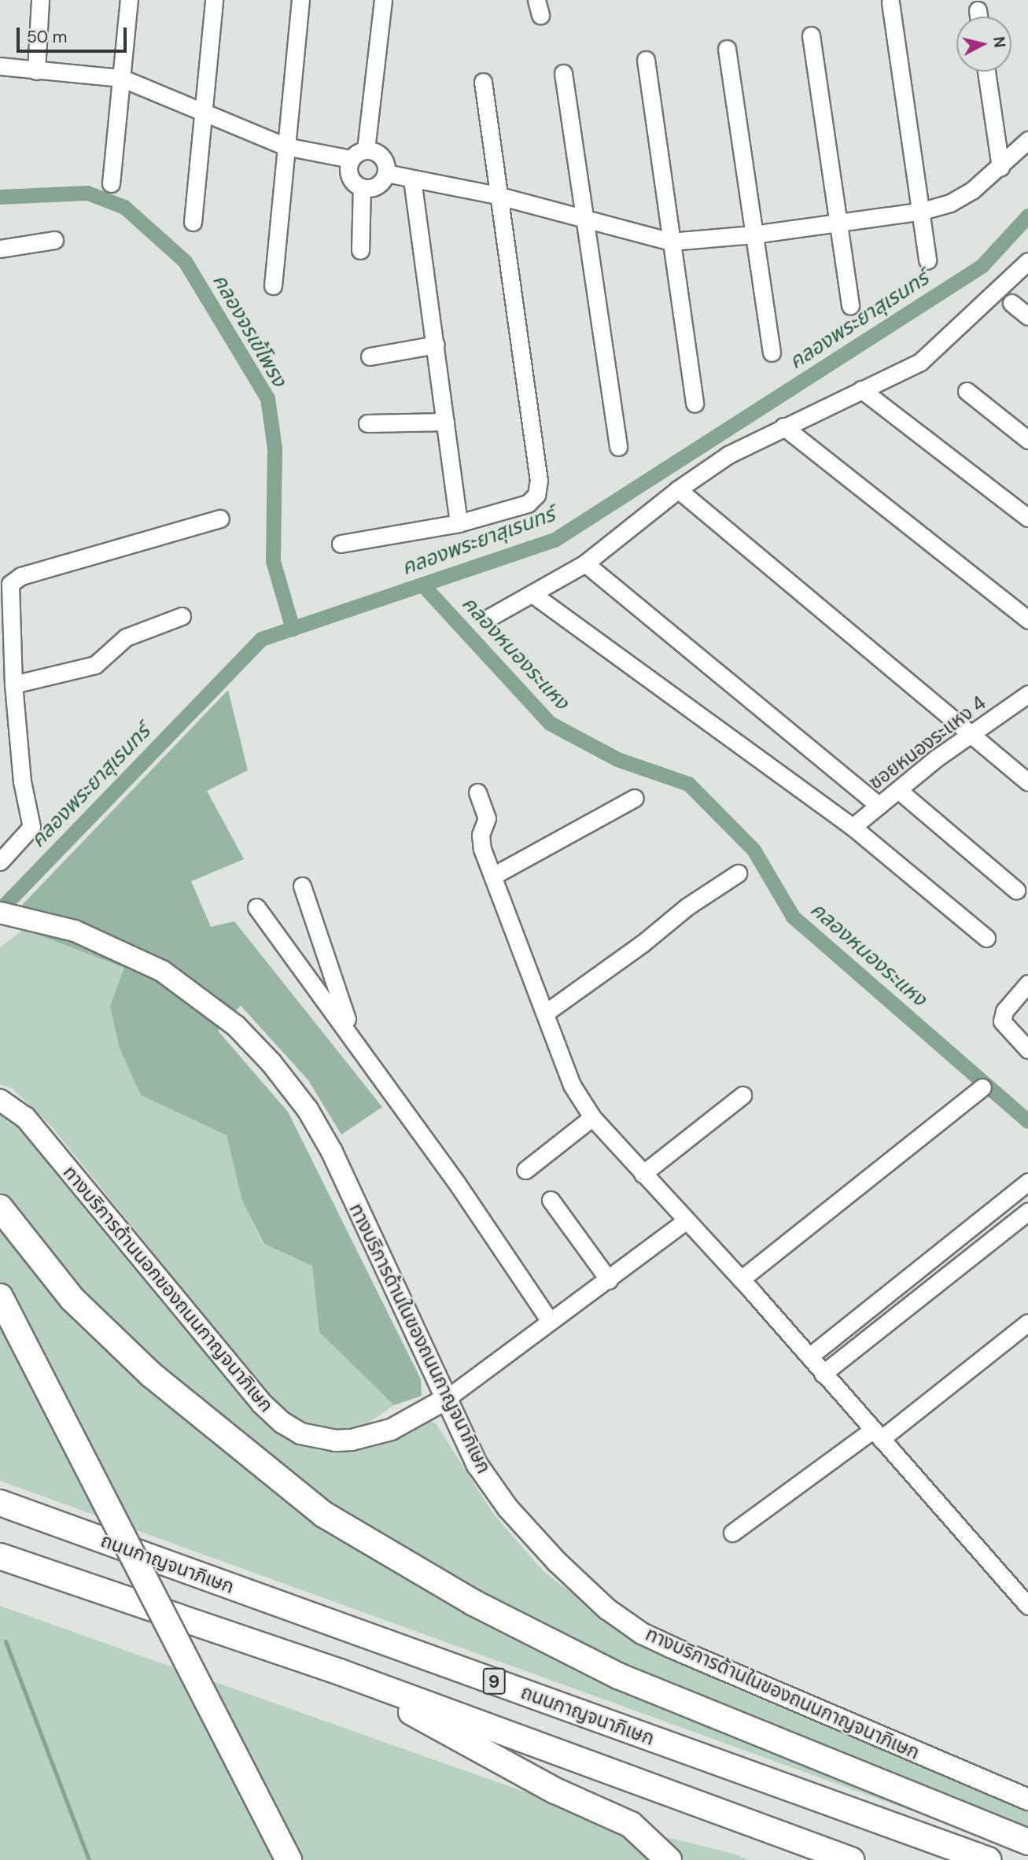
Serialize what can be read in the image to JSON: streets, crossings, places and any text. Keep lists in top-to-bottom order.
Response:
{
  "streets": {
    "highway": ["ถนนกาญจนาภิเษก", "9"],
    "main road": ["ทางบริการด้านนอกของถนนกาญจนาภิเษก", "ทางบริการด้านในของถนนกาญจนาภิเษก"],
    "street": ["ซอยหนองระแหง 4"]
  },
  "crossings": [
    ["ทางบริการด้านนอกของถนนกาญจนาภิเษก", "ทางบริการด้านในของถนนกาญจนาภิเษก"]
  ],
  "water": ["คลองพระยาสุเรนทร์", "คลองจรเข้โพรง", "คลองหนองระแหง"],
  "scale_bar": "50 m",
  "north": "right"
}
